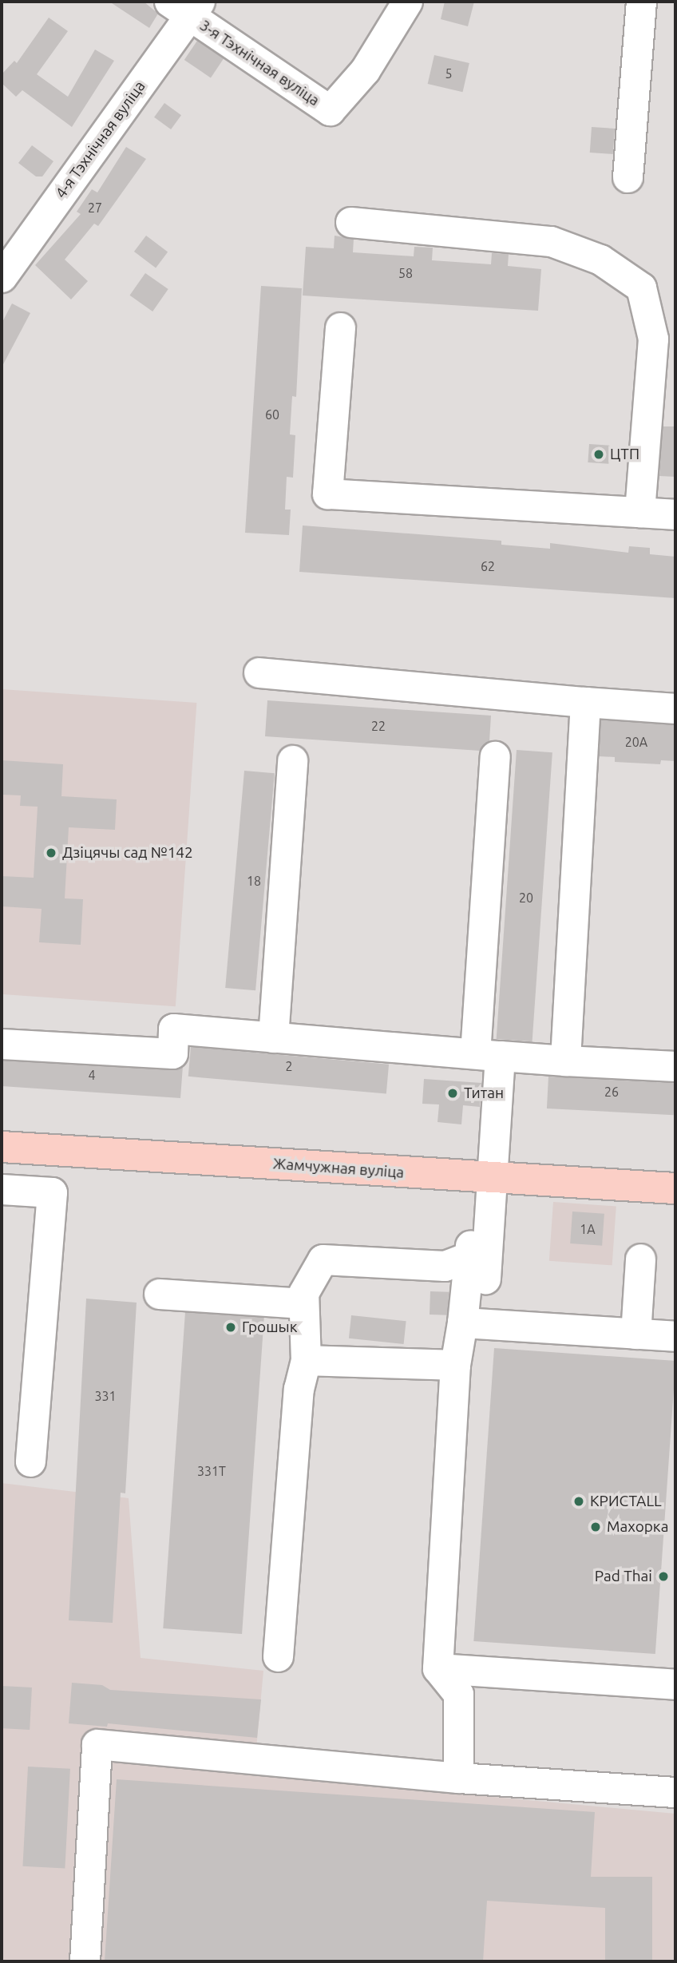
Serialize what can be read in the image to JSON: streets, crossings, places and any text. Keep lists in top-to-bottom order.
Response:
{
  "streets": {
    "main road": ["Жамчужная вуліца"],
    "street": ["3-я Тэхнічная вуліца", "4-я Тэхнічная вуліца"]
  },
  "crossings": [
    ["3-я Тэхнічная вуліца", "4-я Тэхнічная вуліца"]
  ],
  "places": [
    "ЦТП",
    "Дзіцячы сад №142",
    "Титан",
    "Грошык",
    "КРИСТАLL",
    "Махорка",
    "Pad Thai"
  ],
  "house_numbers": [
    "5",
    "27",
    "58",
    "60",
    "62",
    "22",
    "20А",
    "18",
    "20",
    "2",
    "4",
    "26",
    "1А",
    "331",
    "331Т"
  ]
}
